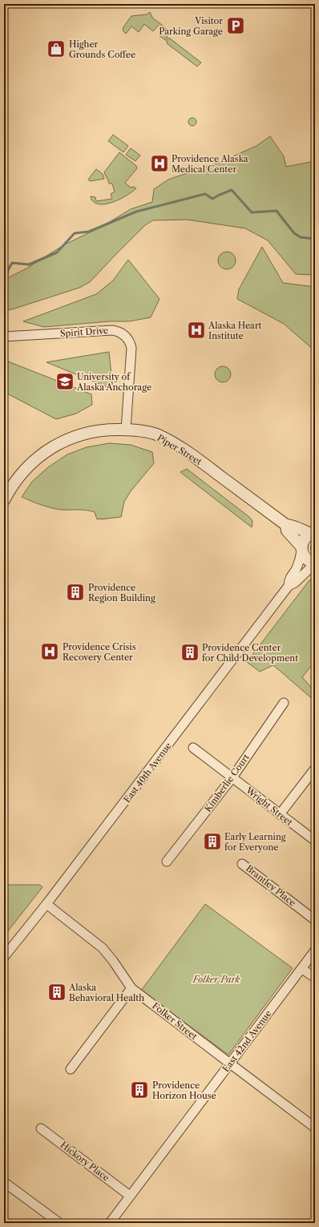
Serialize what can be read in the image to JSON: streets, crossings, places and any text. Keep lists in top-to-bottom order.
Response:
{
  "streets": {
    "street": [
      "Spirit Drive",
      "Piper Street",
      "East 40th Avenue",
      "Kimberlie Court",
      "Wright Street",
      "Brantley Place",
      "Folker Street",
      "East 42nd Avenue",
      "Hickory Place"
    ]
  },
  "crossings": [
    ["Spirit Drive", "Piper Street"],
    ["Piper Street", "East 40th Avenue"],
    ["East 40th Avenue", "Folker Street"],
    ["Kimberlie Court", "Wright Street"],
    ["Folker Street", "East 42nd Avenue"],
    ["East 42nd Avenue", "Hickory Place"]
  ],
  "parks": ["Folker Park"],
  "places": {
    "parking": ["Visitor Parking Garage"],
    "shop": ["Higher Grounds Coffee"],
    "hospital": ["Providence Alaska Medical Center", "Alaska Heart Institute", "Providence Crisis Recovery Center"],
    "school or university": ["University of Alaska Anchorage"],
    "building": [
      "Providence Region Building",
      "Providence Center for Child Development",
      "Early Learning for Everyone",
      "Alaska Behavioral Health",
      "Providence Horizon House"
    ]
  }
}
